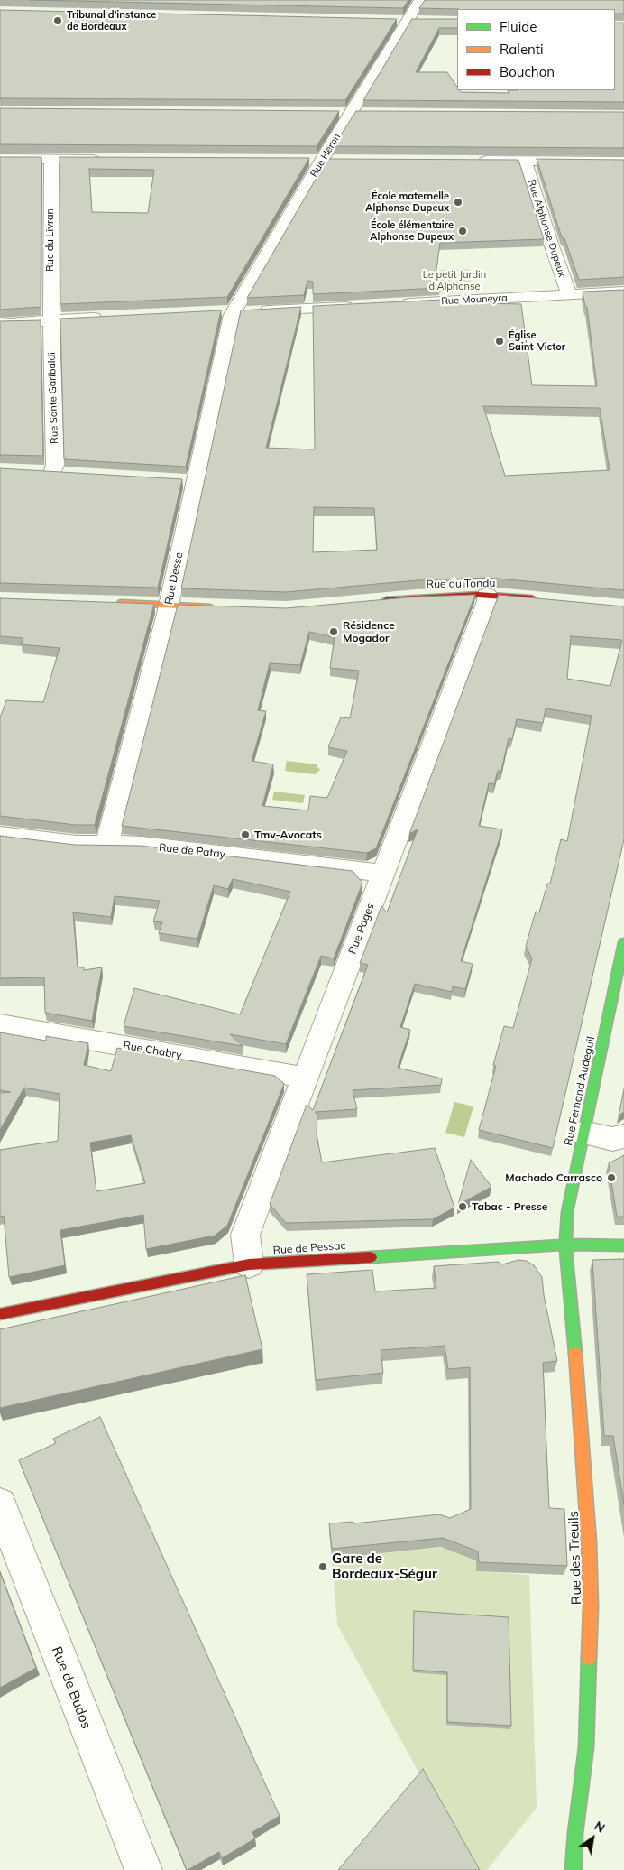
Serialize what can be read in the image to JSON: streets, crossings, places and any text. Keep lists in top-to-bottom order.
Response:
{
  "streets": {
    "street": [
      "Rue Héron",
      "Rue Alphonse Dupeux",
      "Rue du Livran",
      "Rue Mouneyra",
      "Rue Sante Garibaldi",
      "Rue Desse",
      "Rue du Tondu",
      "Rue de Patay",
      "Rue Pages",
      "Rue Chabry",
      "Rue Fernand Audeguil",
      "Rue de Pessac",
      "Rue des Treuils",
      "Rue de Budos"
    ]
  },
  "crossings": [
    ["Rue Héron", "Rue Desse"],
    ["Rue Alphonse Dupeux", "Rue Mouneyra"],
    ["Rue du Livran", "Rue Sante Garibaldi"],
    ["Rue Desse", "Rue de Patay"],
    ["Rue du Tondu", "Rue Pages"],
    ["Rue de Patay", "Rue Pages"],
    ["Rue Pages", "Rue Chabry"],
    ["Rue Pages", "Rue de Pessac"],
    ["Rue Fernand Audeguil", "Rue de Pessac"],
    ["Rue Fernand Audeguil", "Rue des Treuils"],
    ["Rue de Pessac", "Rue des Treuils"]
  ],
  "parks": ["Le petit Jardin d'Alphonse"],
  "places": [
    "Tribunal d'instance de Bordeaux",
    "École maternelle Alphonse Dupeux",
    "École élémentaire Alphonse Dupeux",
    "Église Saint-Victor",
    "Résidence Mogador",
    "Tmv-Avocats",
    "Machado Carrasco",
    "Tabac - Presse",
    "Gare de Bordeaux-Ségur"
  ],
  "legend": ["Fluide", "Ralenti", "Bouchon"],
  "north": "top right"
}
